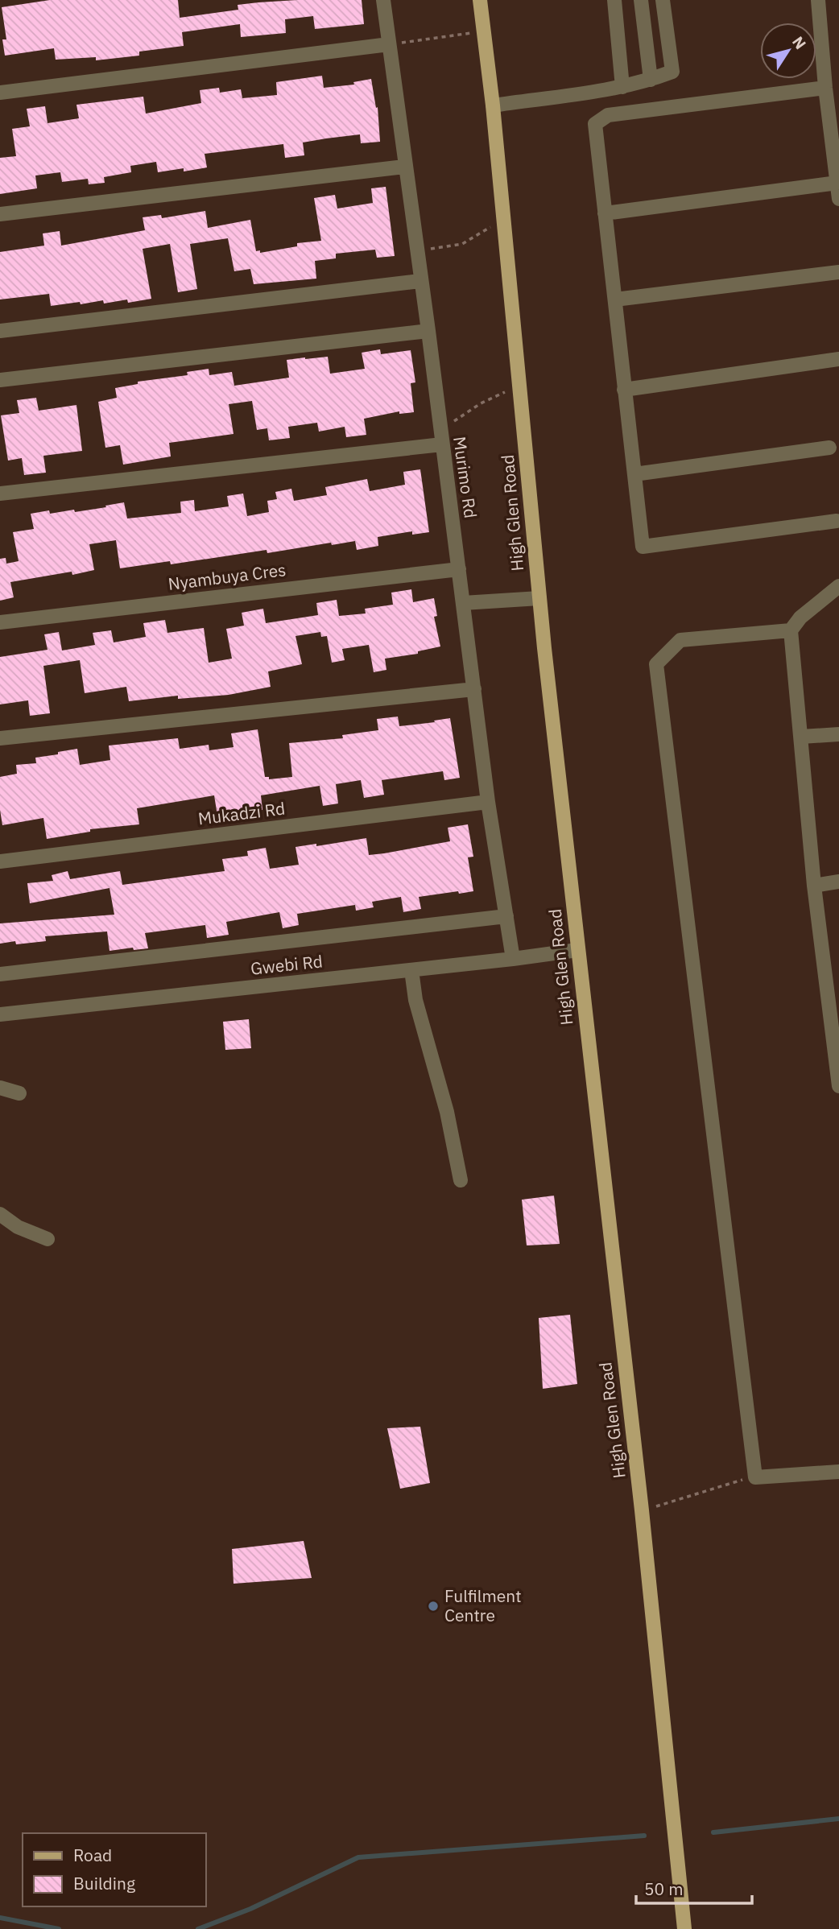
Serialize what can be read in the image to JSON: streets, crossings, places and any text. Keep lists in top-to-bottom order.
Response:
{
  "streets": {
    "main road": ["High Glen Road"],
    "street": [
      "Murimo Rd",
      "Nyambuya Cres",
      "Mukadzi Rd",
      "Gwebi Rd"
    ]
  },
  "crossings": [
    ["Murimo Rd", "Nyambuya Cres"],
    ["Murimo Rd", "Mukadzi Rd"],
    ["Murimo Rd", "Gwebi Rd"],
    ["High Glen Road", "Gwebi Rd"]
  ],
  "places": ["Fulfilment Centre"],
  "legend": ["Road", "Building"],
  "scale_bar": "50 m",
  "north": "top right"
}
